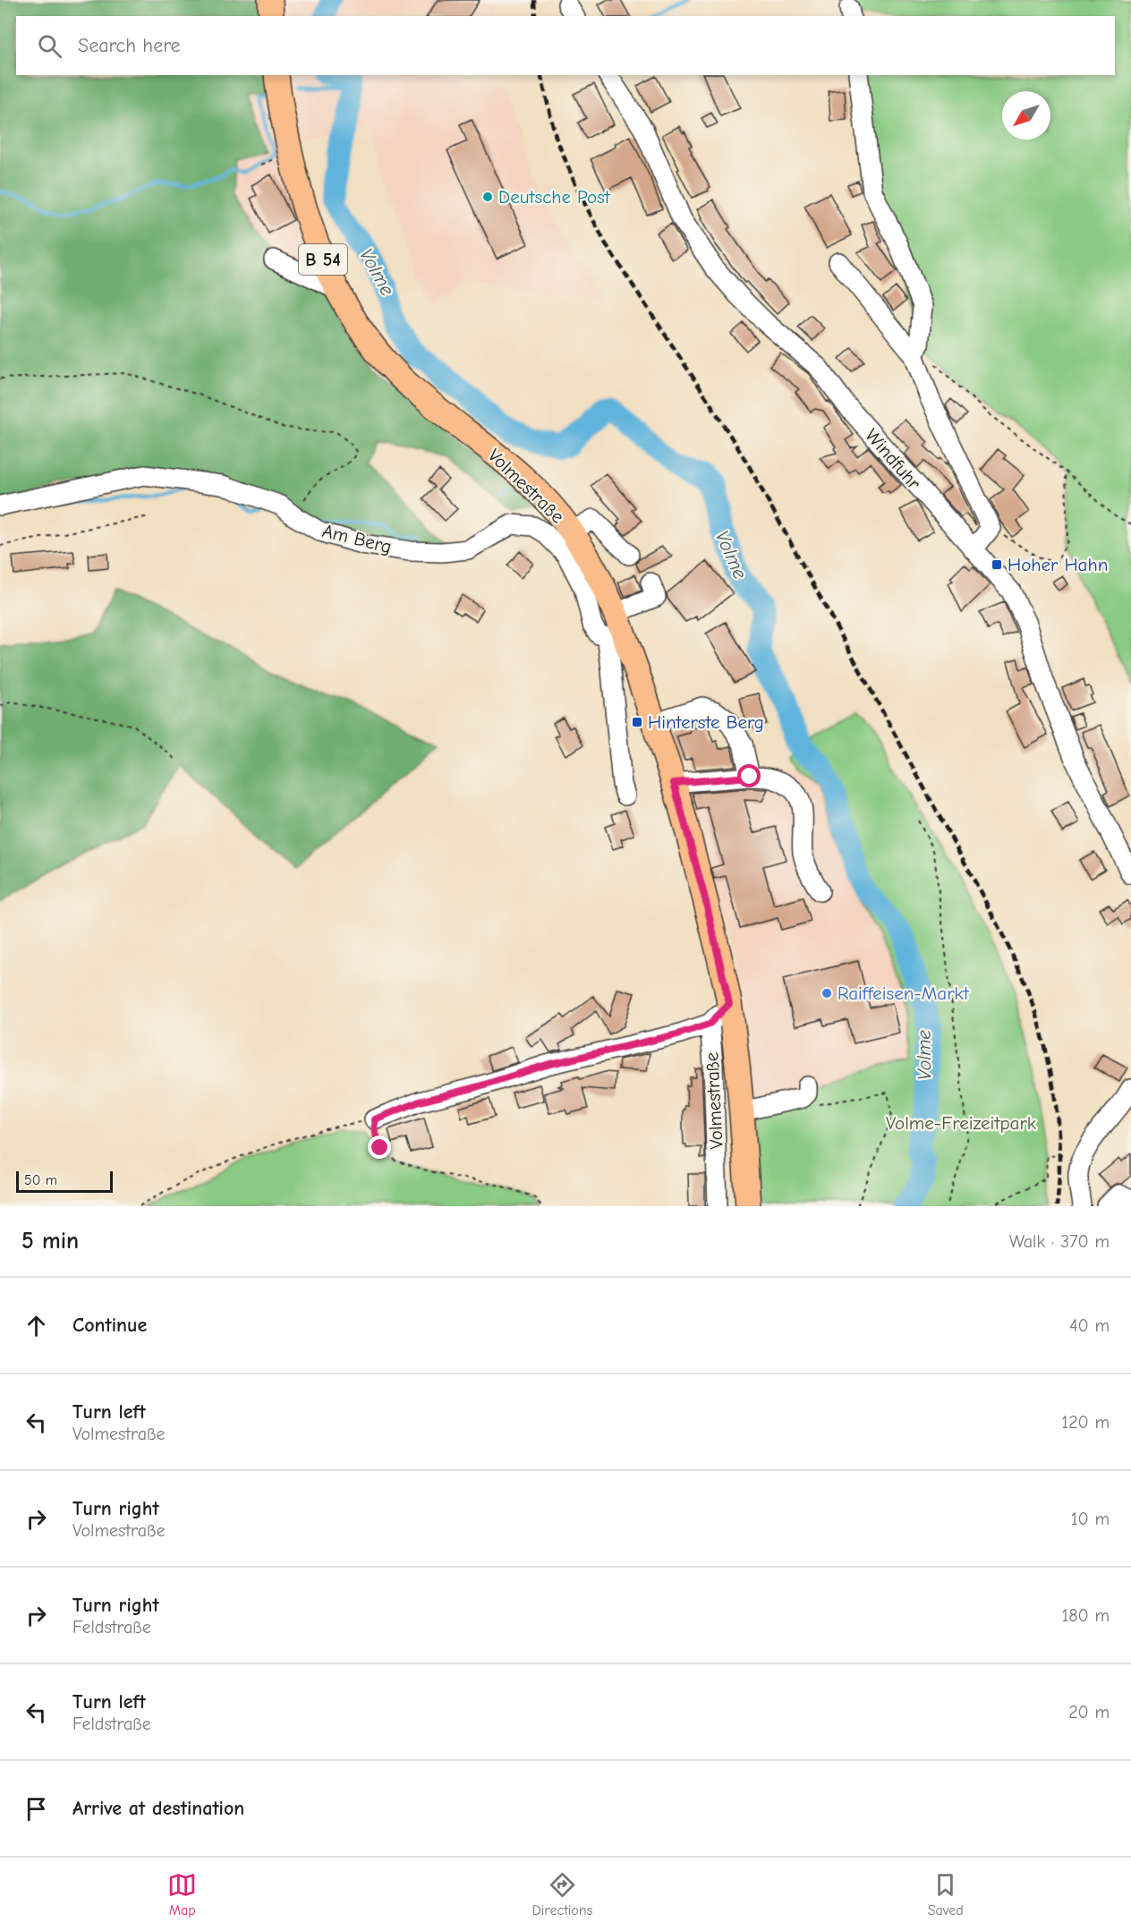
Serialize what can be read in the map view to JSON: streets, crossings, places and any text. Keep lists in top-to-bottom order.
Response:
{
  "streets": {
    "main road": ["B 54", "Volmestraße"],
    "street": ["Windfuhr", "Am Berg"]
  },
  "crossings": [
    ["Volmestraße", "Am Berg"]
  ],
  "water": ["Volme"],
  "parks": ["Volme-Freizeitpark"],
  "places": {
    "other": ["Deutsche Post", "Raiffeisen-Markt"],
    "transit": ["Hoher Hahn", "Hinterste Berg"]
  },
  "scale_bar": "50 m",
  "north": "bottom left",
  "page": {
    "search": "Search here",
    "scale": "50 m",
    "heading": ["5 min", "Walk · 370 m"],
    "list": [
      ["Continue", "40 m"],
      ["Turn left", "Volmestraße", "120 m"],
      ["Turn right", "Volmestraße", "10 m"],
      ["Turn right", "Feldstraße", "180 m"],
      ["Turn left", "Feldstraße", "20 m"],
      "Arrive at destination"
    ],
    "nav": ["Map", "Directions", "Saved"]
  }
}
